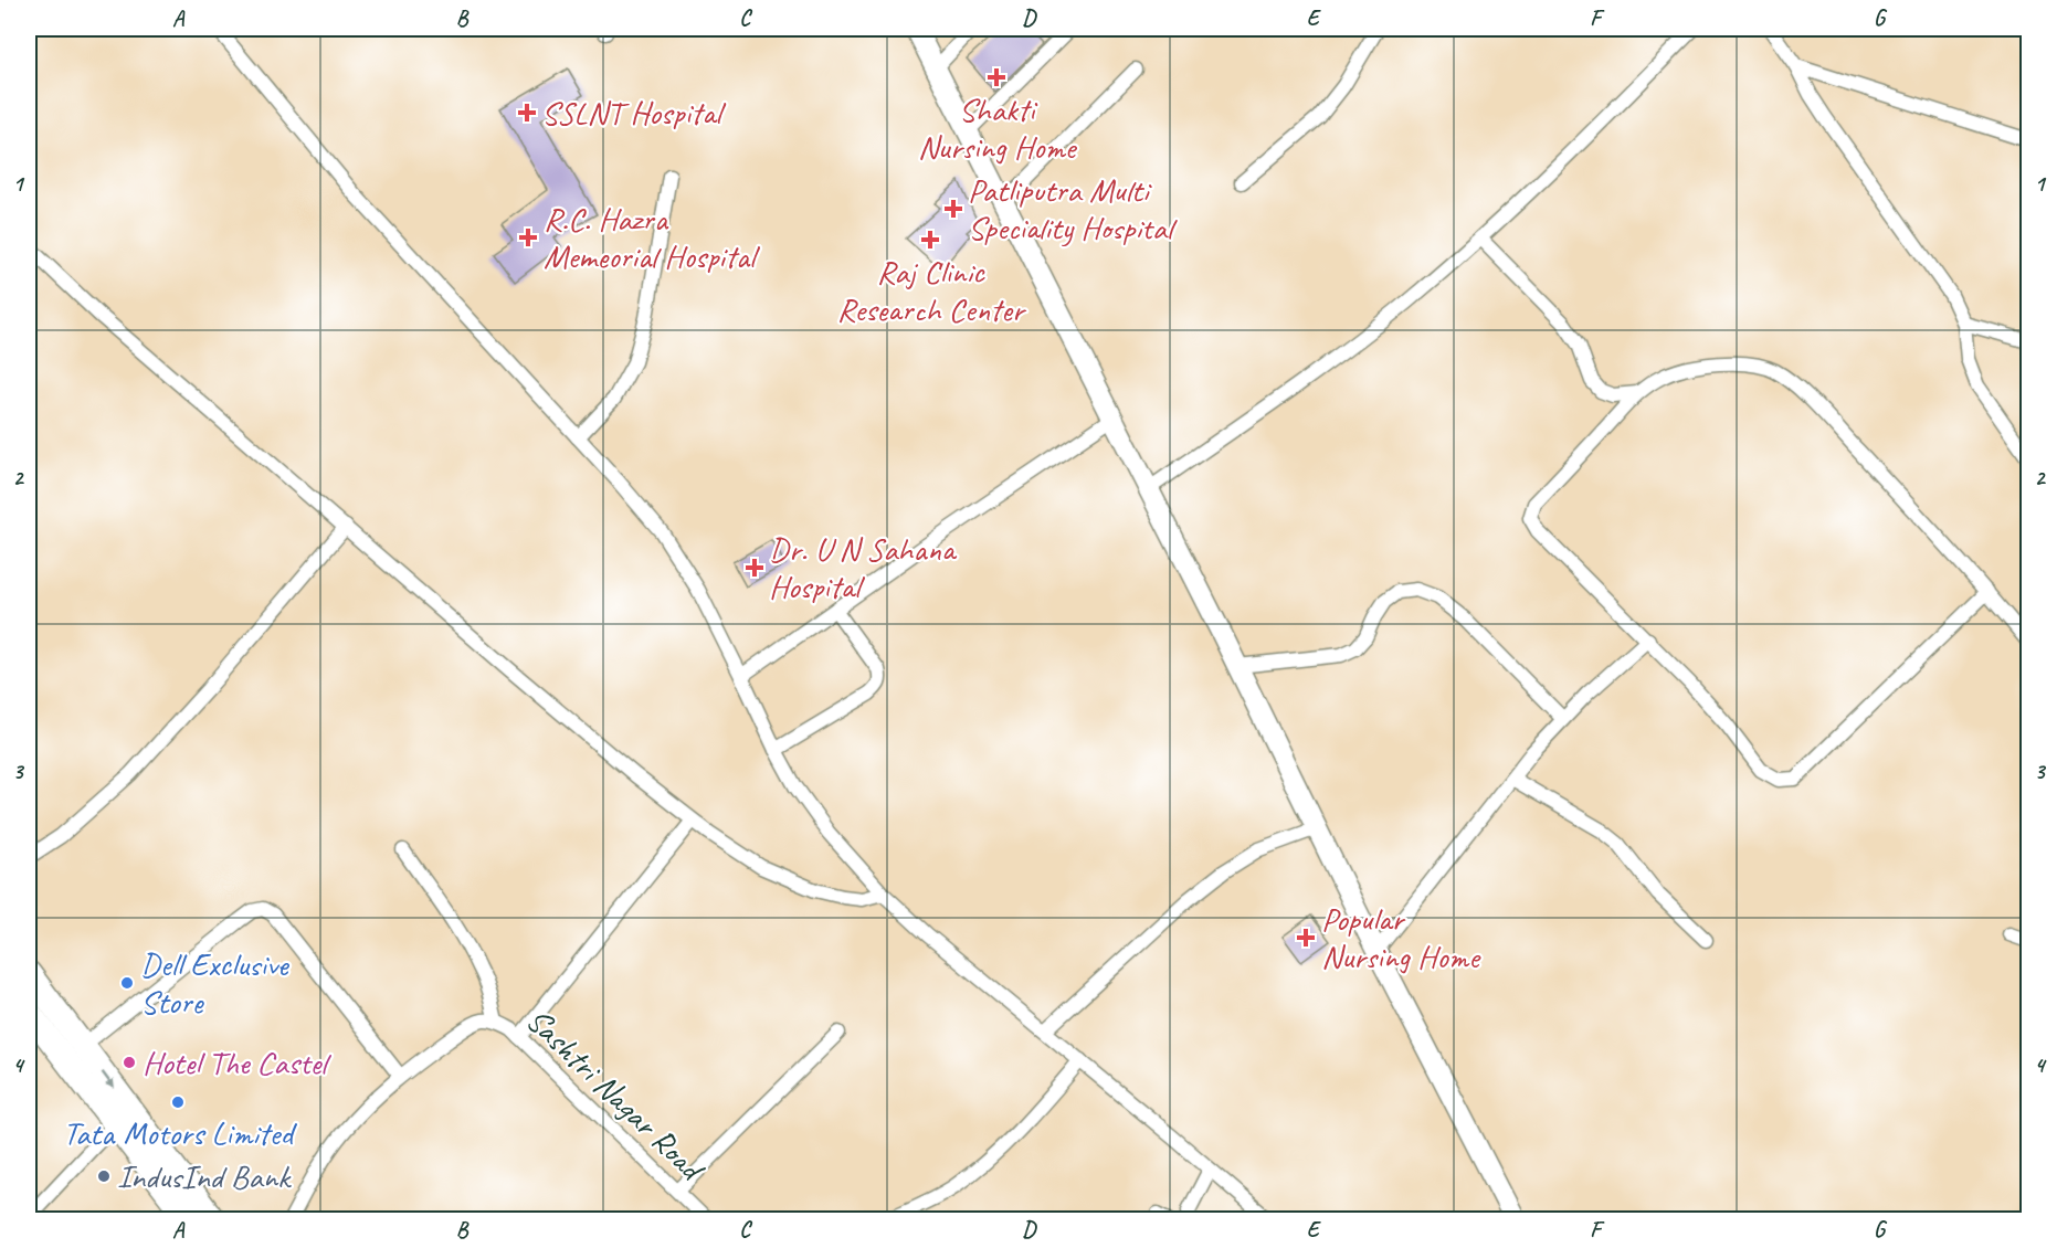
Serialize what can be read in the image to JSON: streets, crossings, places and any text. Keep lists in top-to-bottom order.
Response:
{
  "streets": {
    "street": ["Sashtri Nagar Road"]
  },
  "places": {
    "health": [
      "Shakti Nursing Home",
      "SSLNT Hospital",
      "Patliputra Multi Speciality Hospital",
      "R.C. Hazra Memeorial Hospital",
      "Raj Clinic Research Center",
      "Dr. U N Sahana Hospital",
      "Popular Nursing Home"
    ],
    "other": [
      "Dell Exclusive Store",
      "Hotel The Castel",
      "Tata Motors Limited",
      "IndusInd Bank"
    ]
  },
  "grid": {
    "columns": [
      "A",
      "B",
      "C",
      "D",
      "E",
      "F",
      "G"
    ],
    "rows": [
      "1",
      "2",
      "3",
      "4"
    ]
  }
}
